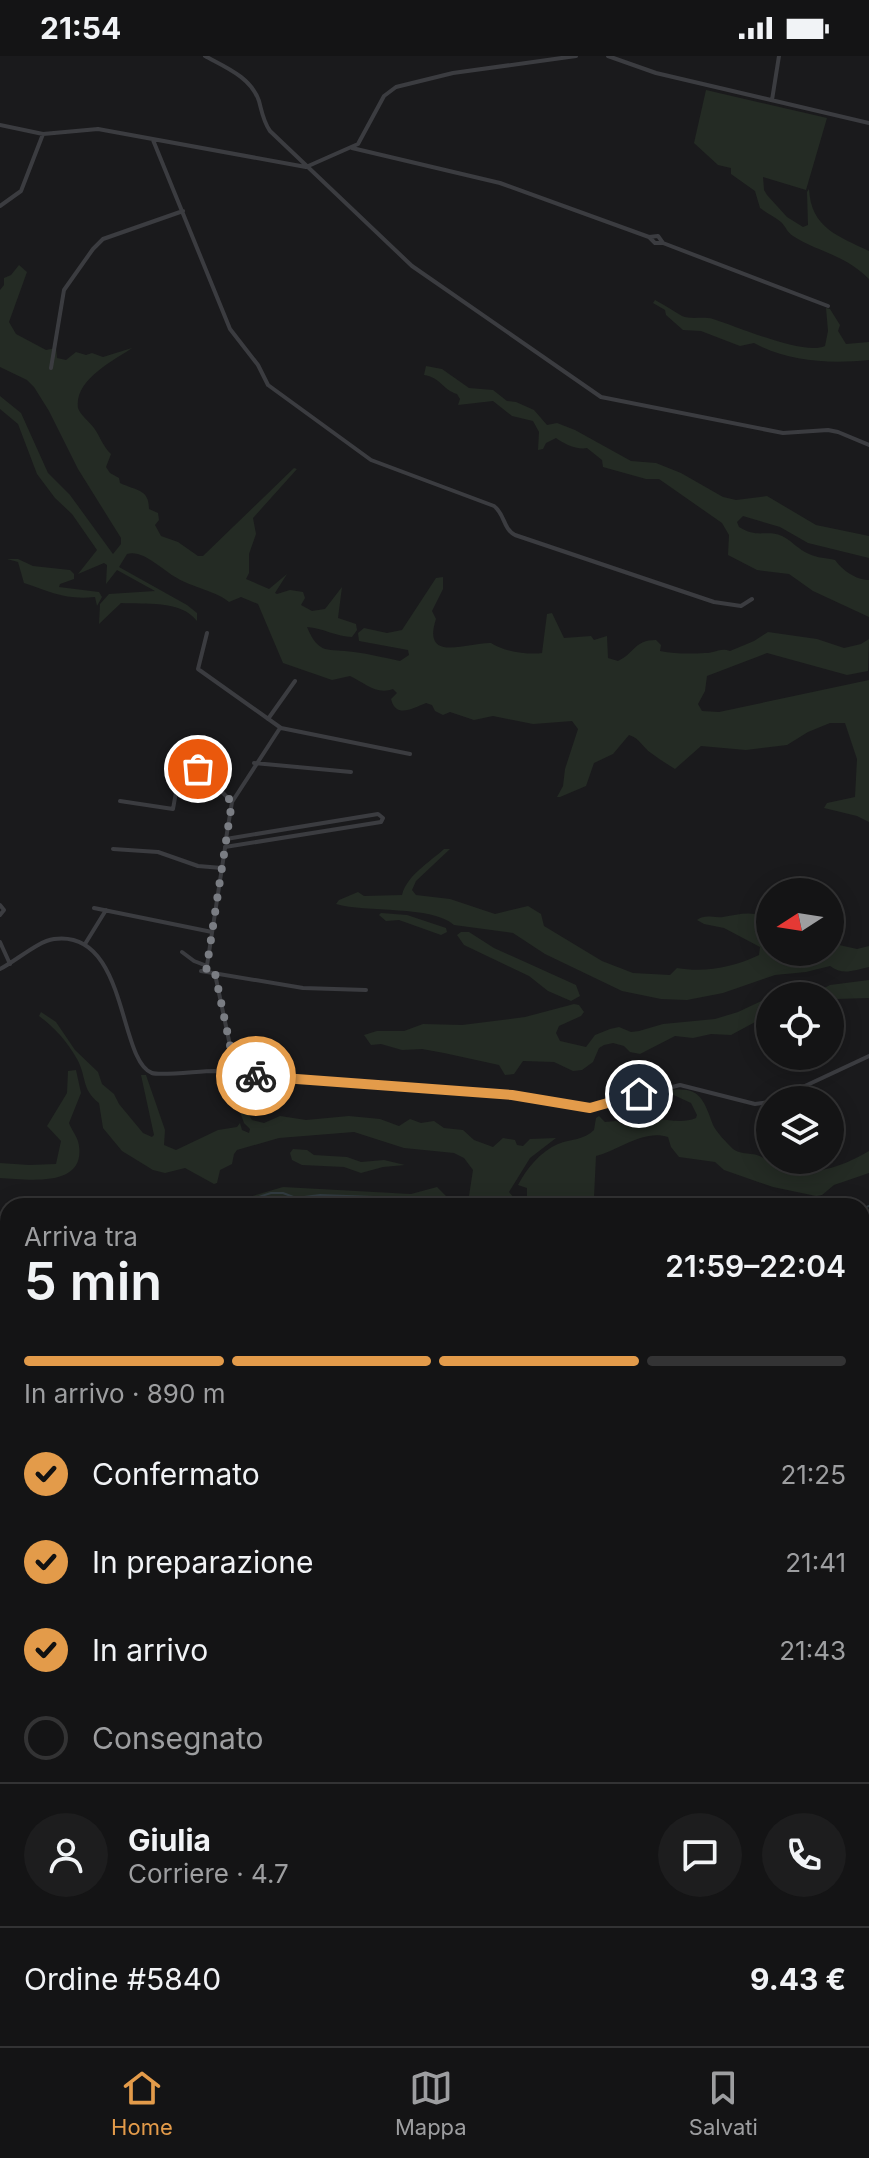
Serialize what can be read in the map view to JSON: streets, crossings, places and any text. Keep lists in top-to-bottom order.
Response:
{
  "north": "left",
  "page": {
    "status": "21:54",
    "heading": ["5 min", "Arriva tra", "21:59–22:04"],
    "panel": [
      "Giulia",
      "Corriere · 4.7",
      "Ordine #5840",
      "9.43 €"
    ],
    "bar": "In arrivo · 890 m",
    "list": [
      ["Confermato", "21:25"],
      ["In preparazione", "21:41"],
      ["In arrivo", "21:43"],
      "Consegnato"
    ],
    "tabs": ["Home", "Mappa", "Salvati"]
  }
}
